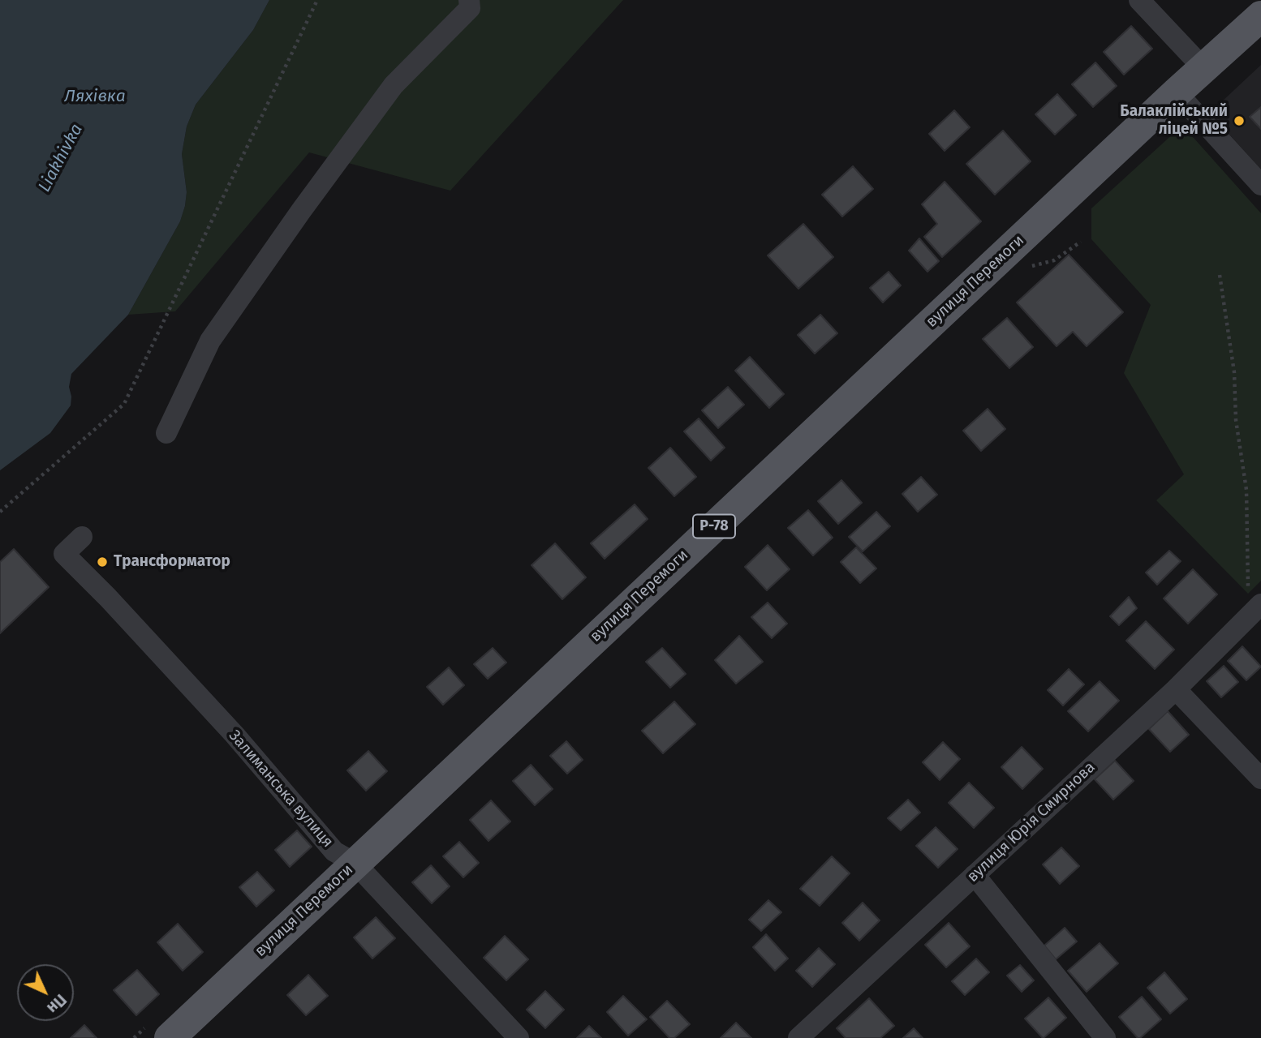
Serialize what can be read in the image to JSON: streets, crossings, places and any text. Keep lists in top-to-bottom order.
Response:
{
  "streets": {
    "main road": ["вулиця Перемоги", "Р-78"],
    "street": ["Залиманська вулиця", "вулиця Юрія Смирнова"]
  },
  "crossings": [
    ["вулиця Перемоги", "Залиманська вулиця"]
  ],
  "water": ["Ляхівка", "Liakhivka"],
  "places": ["Балаклійський ліцей №5", "Трансформатор"],
  "north": "bottom right"
}
